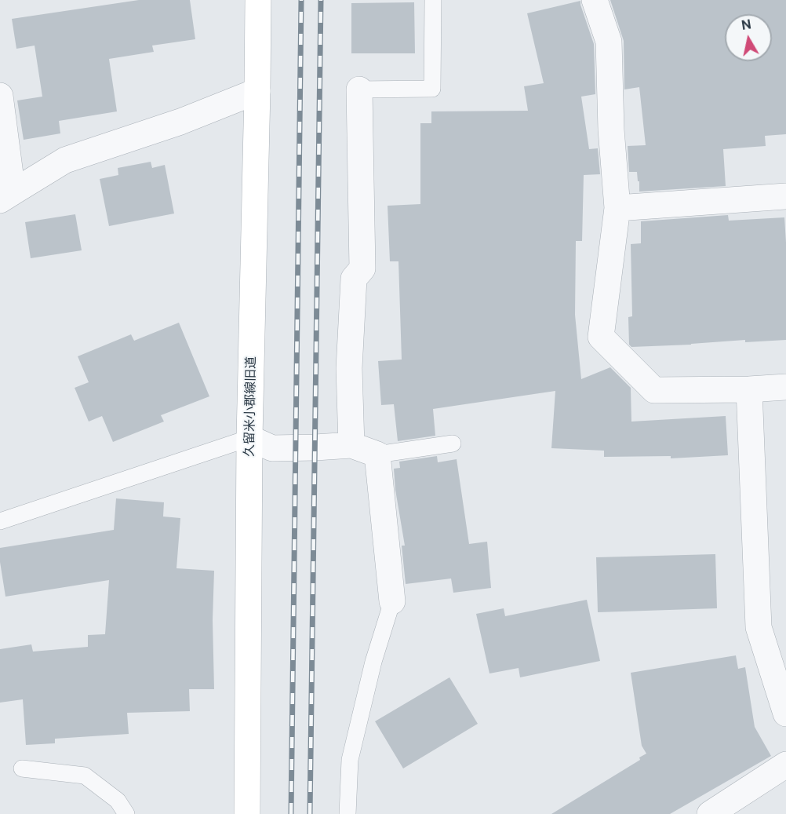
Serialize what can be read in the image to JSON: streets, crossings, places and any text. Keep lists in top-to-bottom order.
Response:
{
  "streets": {
    "street": ["久留米小郡線旧道"]
  },
  "north": "top"
}
